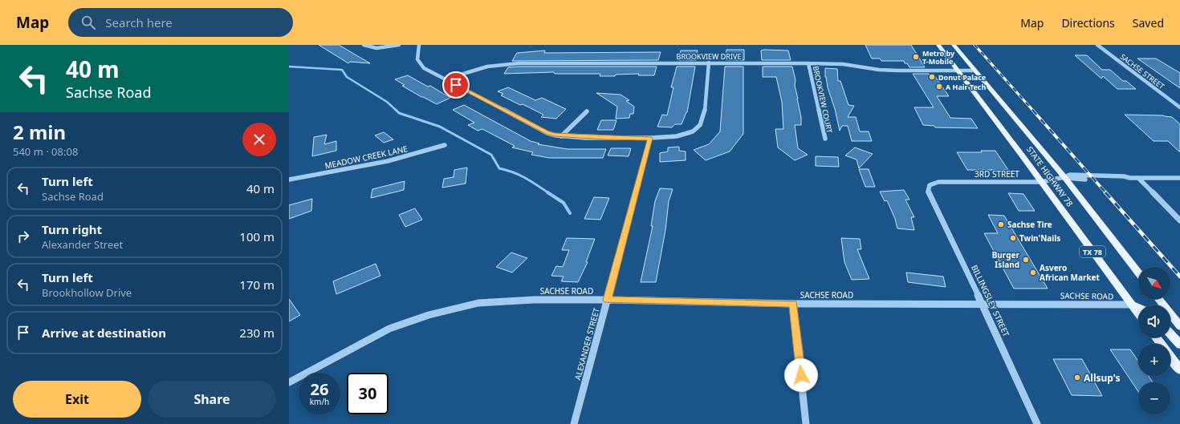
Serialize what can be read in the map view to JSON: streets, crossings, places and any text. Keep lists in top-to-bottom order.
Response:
{
  "streets": {
    "main road": ["STATE HIGHWAY 78", "TX 78"],
    "street": [
      "BROOKVIEW DRIVE",
      "SACHSE STREET",
      "BROOKVIEW COURT",
      "MEADOW CREEK LANE",
      "3RD STREET",
      "SACHSE ROAD",
      "BILLINGSLEY STREET",
      "ALEXANDER STREET"
    ]
  },
  "crossings": [
    ["BROOKVIEW DRIVE", "BROOKVIEW COURT"],
    ["BROOKVIEW DRIVE", "STATE HIGHWAY 78"],
    ["3RD STREET", "STATE HIGHWAY 78"],
    ["3RD STREET", "BILLINGSLEY STREET"],
    ["STATE HIGHWAY 78", "SACHSE ROAD"],
    ["SACHSE ROAD", "BILLINGSLEY STREET"],
    ["SACHSE ROAD", "ALEXANDER STREET"]
  ],
  "places": [
    "Metro by T-Mobile",
    "Donut Palace",
    "A Hair Tech",
    "Sachse Tire",
    "Twin'Nails",
    "Burger Island",
    "Asvero African Market",
    "Allsup's"
  ],
  "north": "bottom right",
  "page": {
    "header": "Map",
    "search": "Search here",
    "nav": ["Map", "Directions", "Saved"],
    "turn": ["40 m", "Sachse Road"],
    "heading": ["2 min", "540 m · 08:08"],
    "list": [
      {
        "name": "Turn left",
        "note": "Sachse Road",
        "value": "40 m"
      },
      {
        "name": "Turn right",
        "note": "Alexander Street",
        "value": "100 m"
      },
      {
        "name": "Turn left",
        "note": "Brookhollow Drive",
        "value": "170 m"
      },
      {
        "name": "Arrive at destination",
        "value": "230 m"
      }
    ],
    "map_buttons": ["+", "−"],
    "speed": "26 km/h",
    "limit": "30",
    "buttons": ["Exit", "Share"]
  }
}
